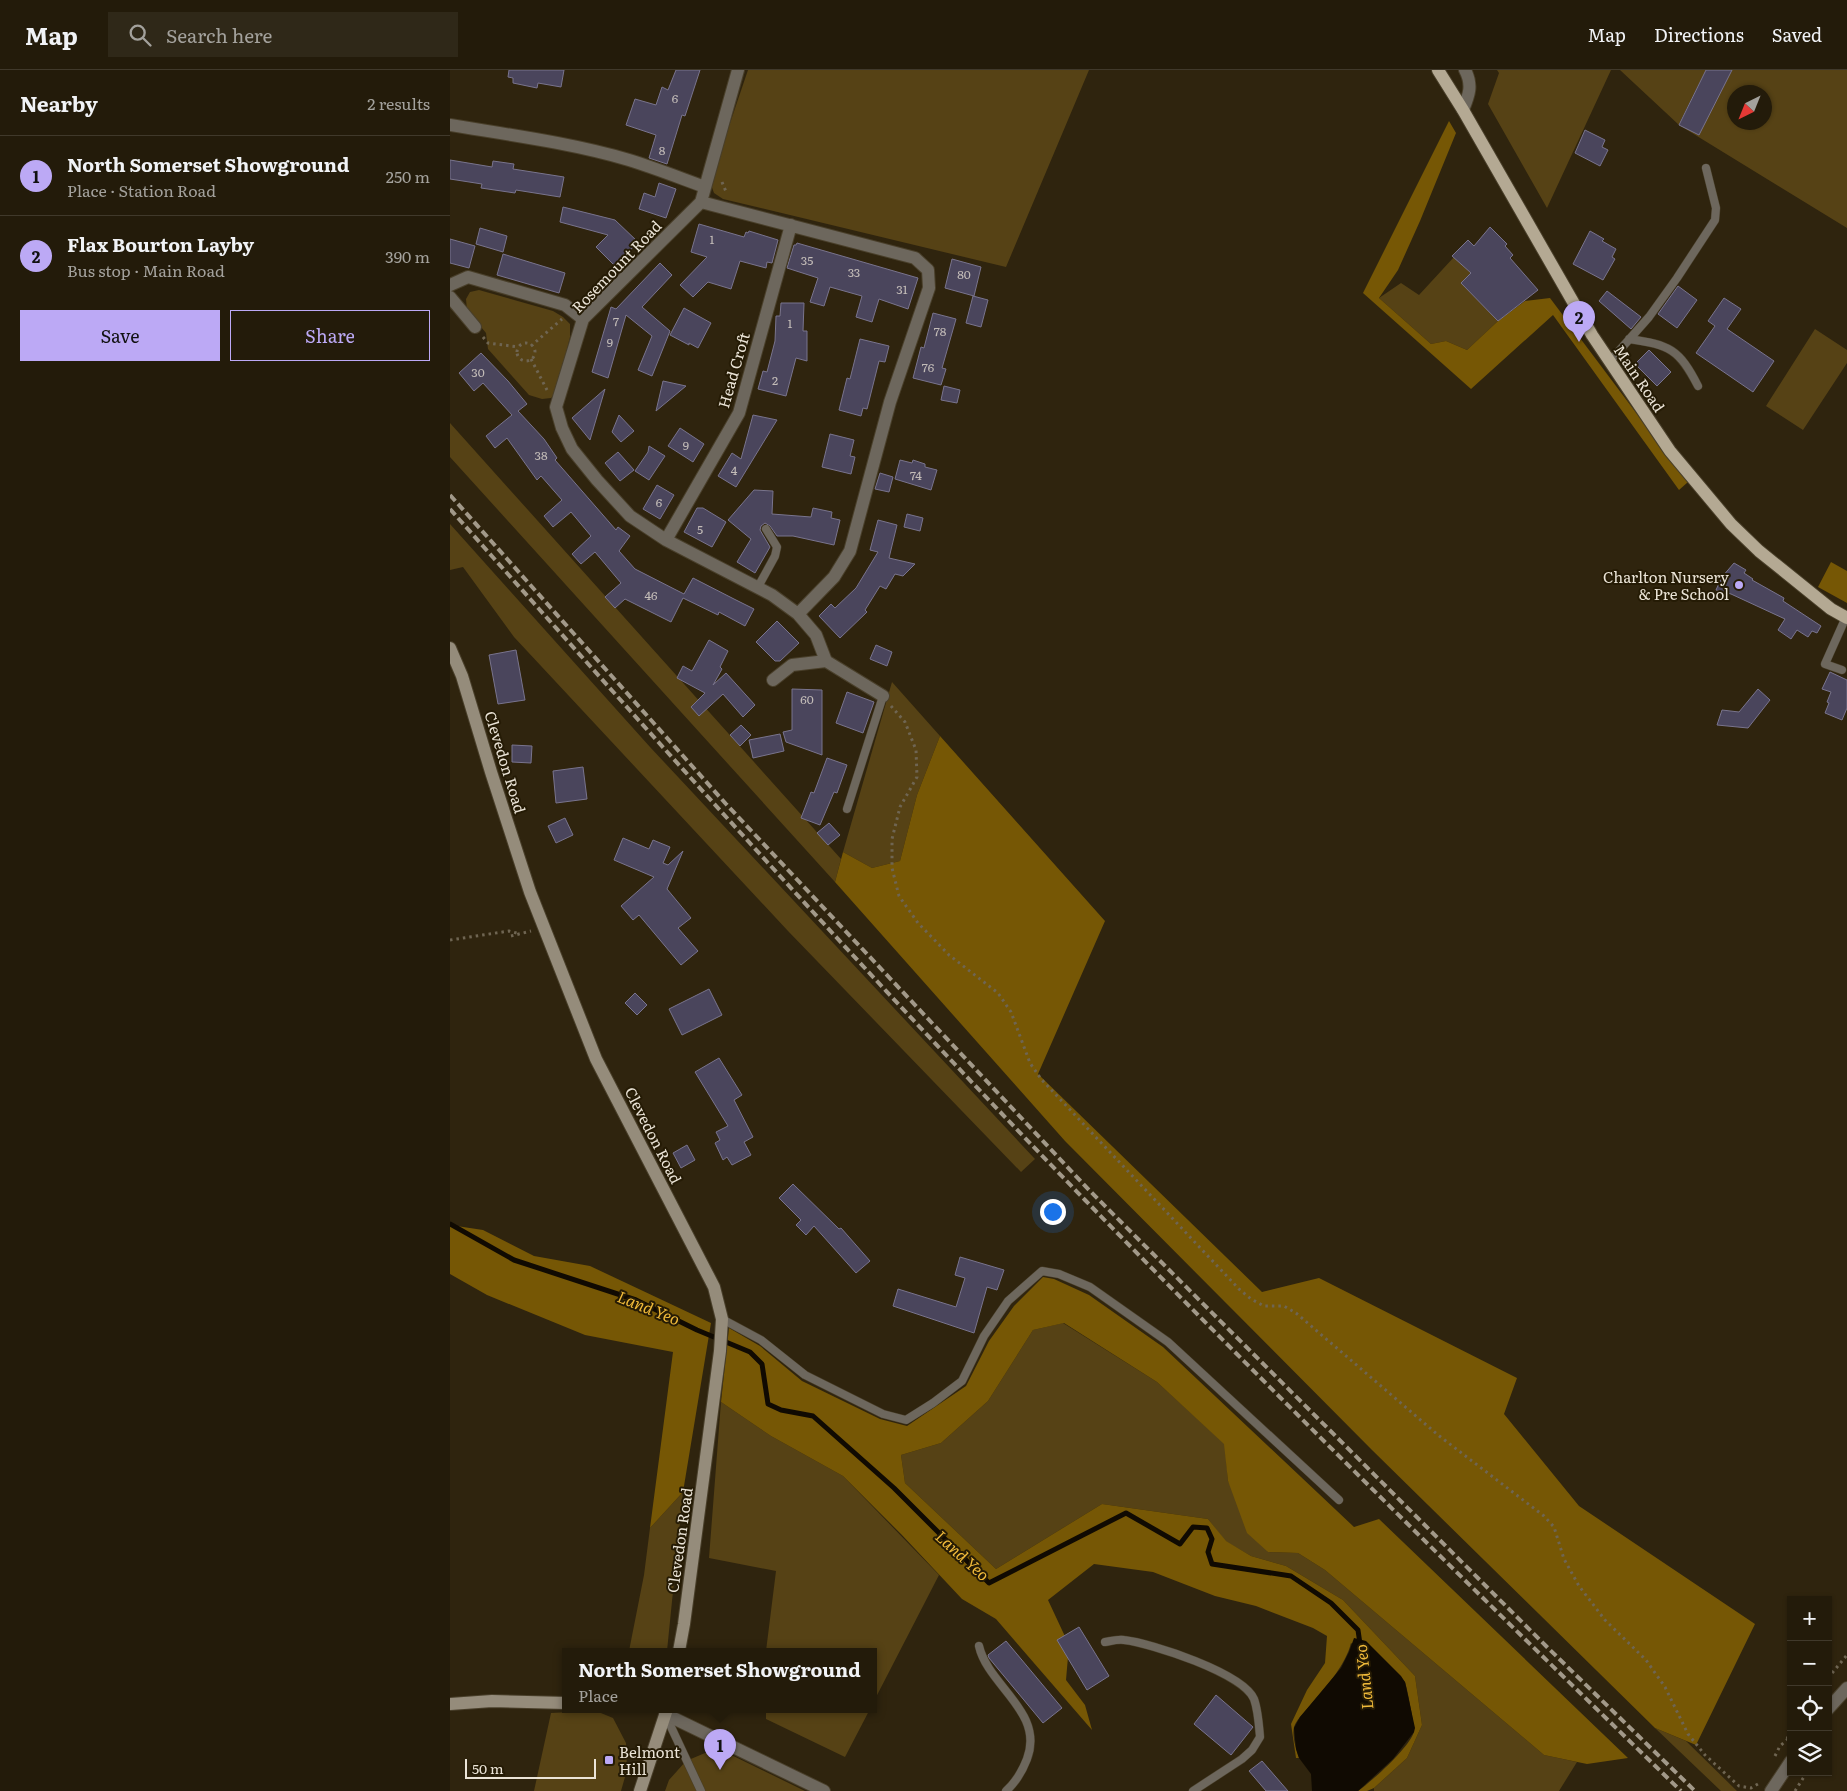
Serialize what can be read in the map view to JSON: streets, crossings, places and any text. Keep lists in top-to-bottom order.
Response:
{
  "streets": {
    "main road": ["Main Road", "Clevedon Road"],
    "street": ["Rosemount Road", "Head Croft"]
  },
  "water": ["Land Yeo"],
  "places": {
    "other": ["Charlton Nursery & Pre School"],
    "transit": ["Belmont Hill"]
  },
  "house_numbers": [
    "6",
    "8",
    "1",
    "35",
    "33",
    "80",
    "31",
    "7",
    "1",
    "78",
    "9",
    "76",
    "30",
    "2",
    "9",
    "38",
    "4",
    "74",
    "6",
    "5",
    "46",
    "60"
  ],
  "scale_bar": "50 m",
  "north": "bottom left",
  "page": {
    "header": "Map",
    "search": "Search here",
    "nav": ["Map", "Directions", "Saved"],
    "heading": ["Nearby", "2 results"],
    "list": [
      {
        "mark": "1",
        "name": "North Somerset Showground",
        "note": "Place · Station Road",
        "value": "250 m"
      },
      {
        "mark": "2",
        "name": "Flax Bourton Layby",
        "note": "Bus stop · Main Road",
        "value": "390 m"
      }
    ],
    "buttons": ["Save", "Share"],
    "pins": ["2", "1"],
    "map_buttons": ["+", "−"],
    "popup": ["North Somerset Showground", "Place"],
    "scale": "50 m"
  }
}
